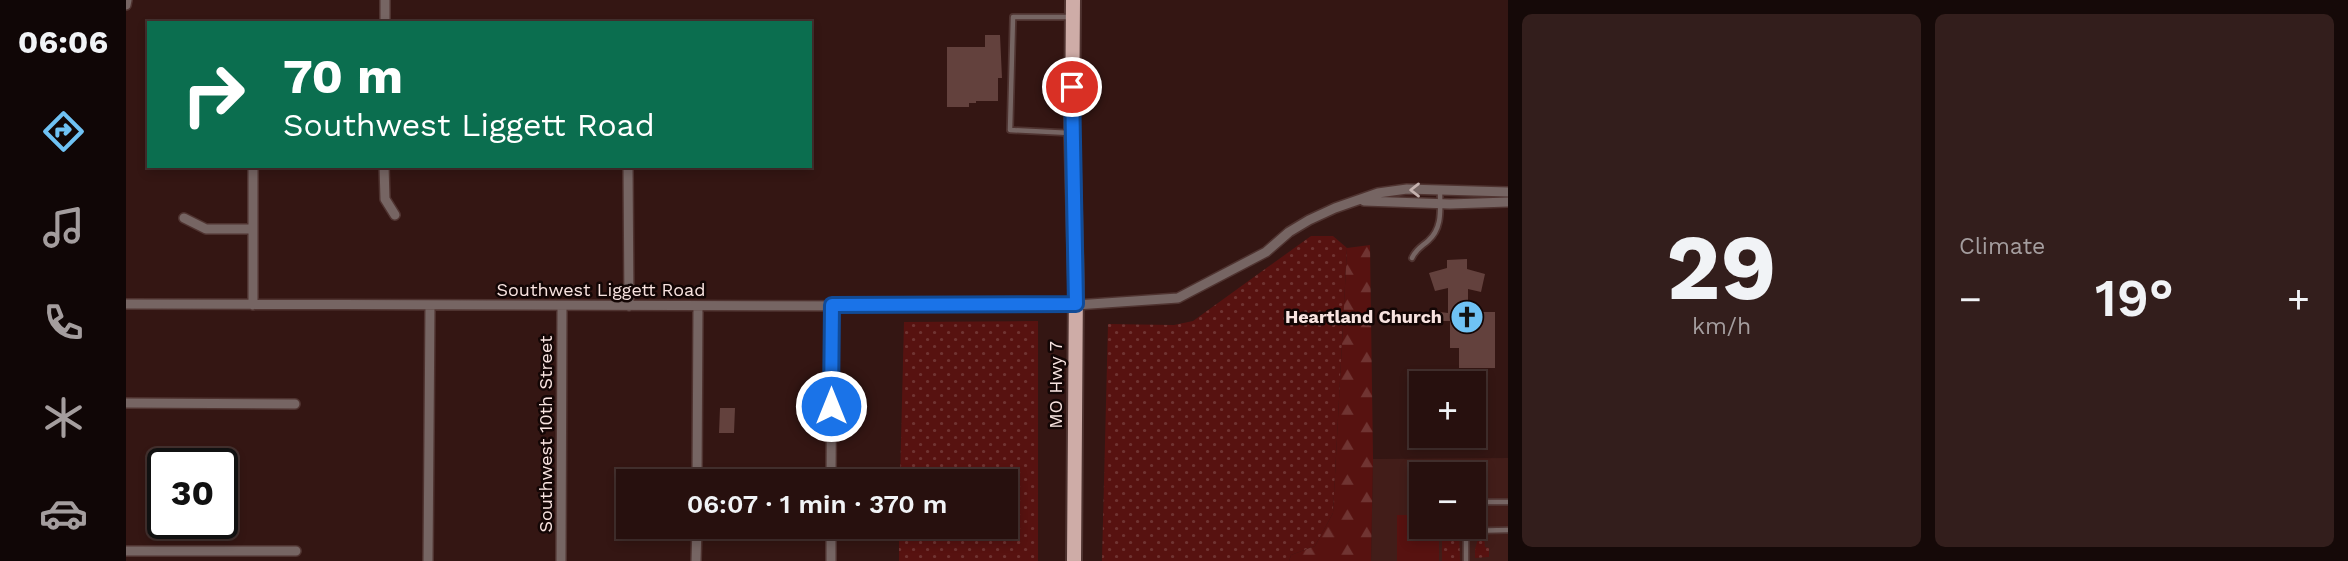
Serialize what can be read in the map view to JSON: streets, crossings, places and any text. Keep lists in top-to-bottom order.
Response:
{
  "streets": {
    "main road": ["MO Hwy 7"],
    "street": ["Southwest Liggett Road", "Southwest 10th Street"]
  },
  "crossings": [
    ["Southwest Liggett Road", "MO Hwy 7"],
    ["Southwest Liggett Road", "Southwest 10th Street"]
  ],
  "places": {
    "church": ["Heartland Church"]
  },
  "page": {
    "tabs": "06:06",
    "tile": [
      ["29", "km/h"],
      "Climate"
    ],
    "turn": ["70 m", "Southwest Liggett Road"],
    "heat": ["−", "19°", "+"],
    "map_buttons": ["+", "−"],
    "limit": "30",
    "trip": "06:07 · 1 min · 370 m"
  }
}
